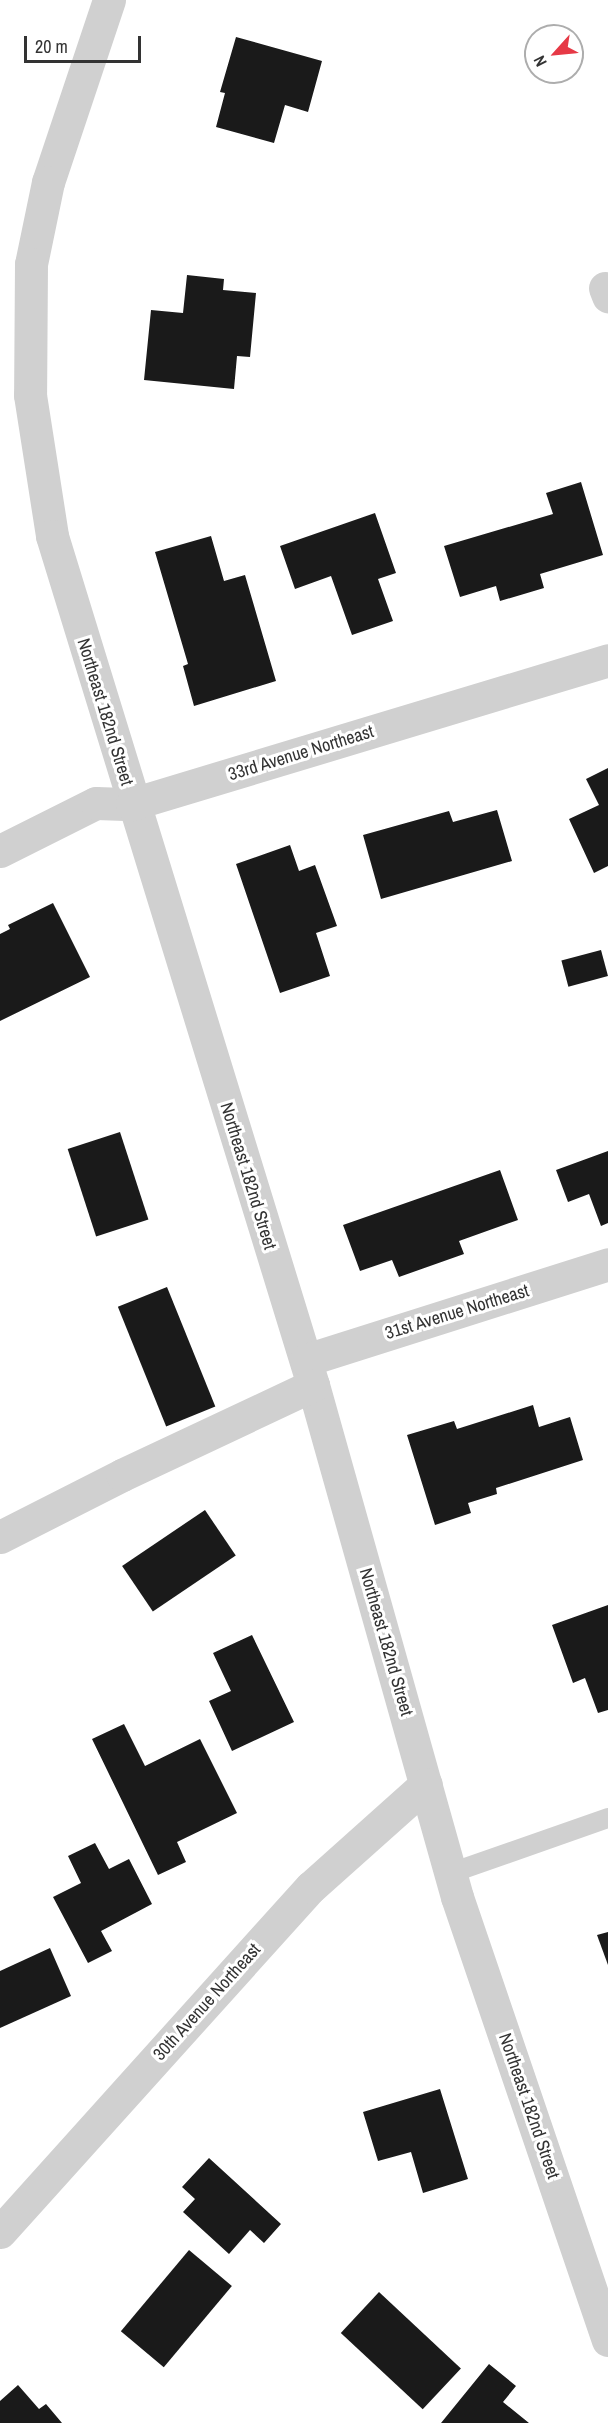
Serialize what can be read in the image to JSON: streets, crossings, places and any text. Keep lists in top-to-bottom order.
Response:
{
  "streets": {
    "street": [
      "Northeast 182nd Street",
      "33rd Avenue Northeast",
      "31st Avenue Northeast",
      "30th Avenue Northeast"
    ]
  },
  "crossings": [
    ["Northeast 182nd Street", "33rd Avenue Northeast"],
    ["Northeast 182nd Street", "31st Avenue Northeast"],
    ["Northeast 182nd Street", "30th Avenue Northeast"]
  ],
  "scale_bar": "20 m",
  "north": "bottom left"
}
